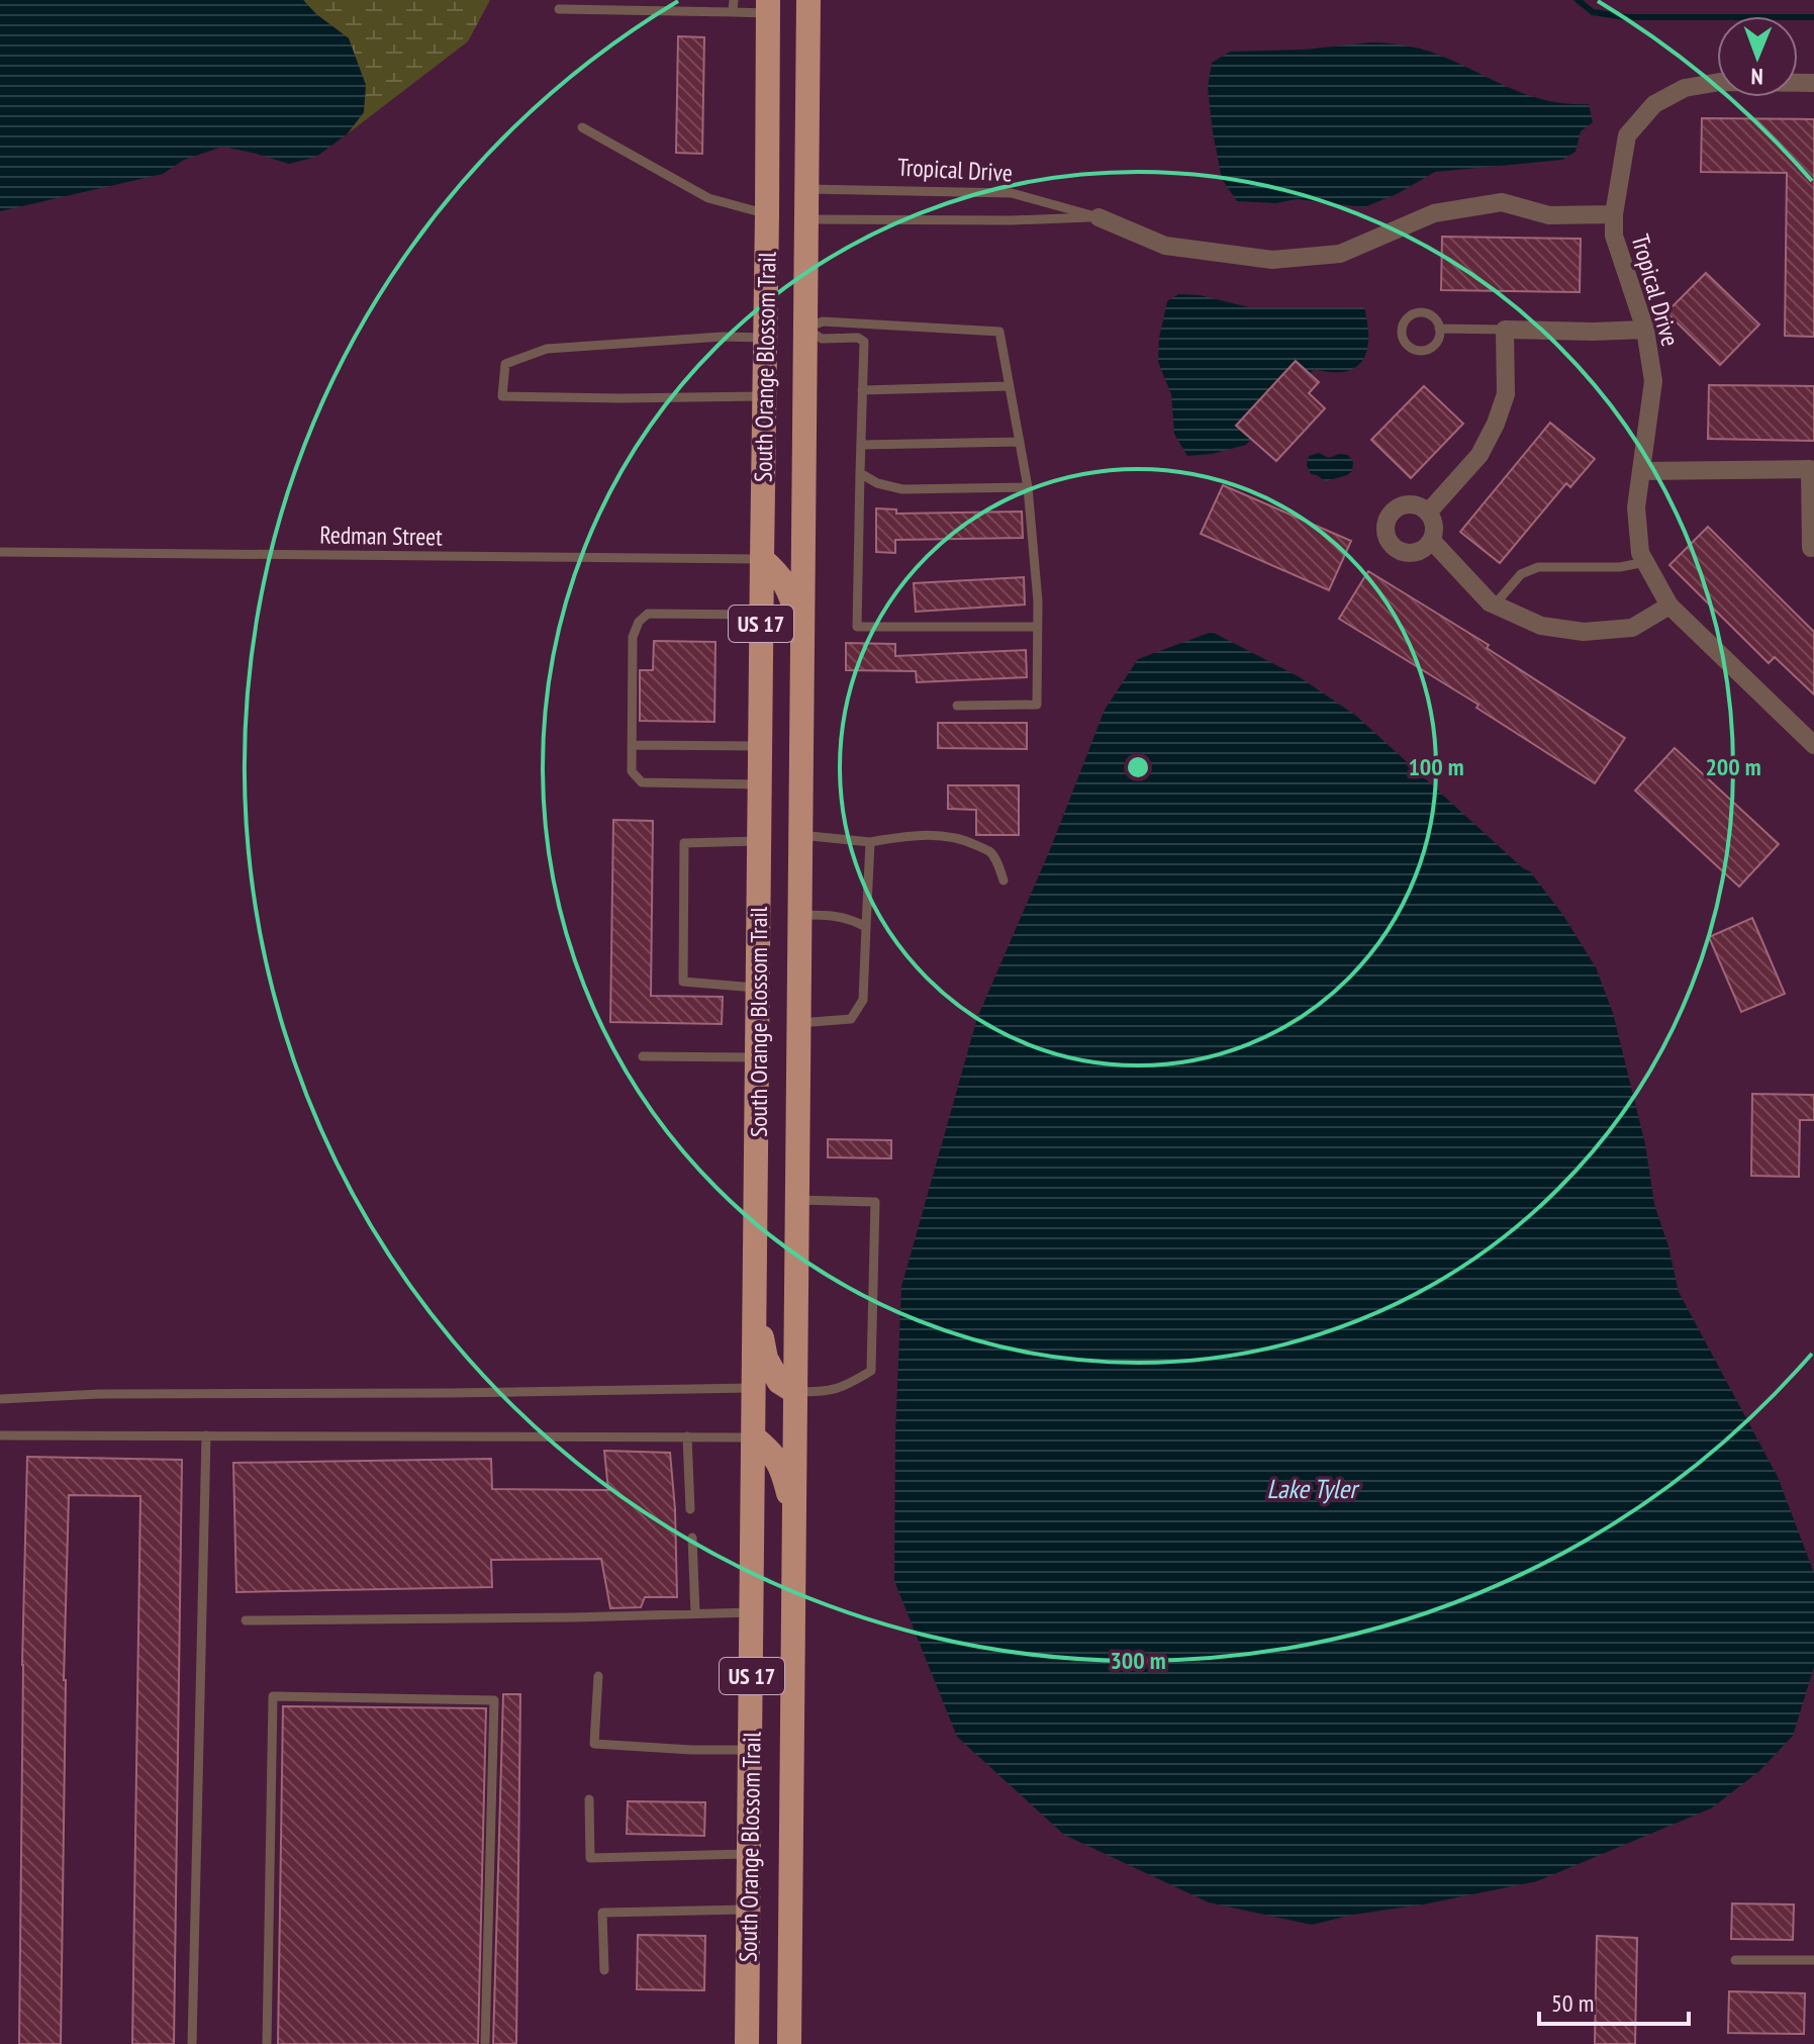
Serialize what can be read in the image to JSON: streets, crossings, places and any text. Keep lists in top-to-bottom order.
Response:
{
  "streets": {
    "main road": ["South Orange Blossom Trail", "US 17"],
    "street": ["Tropical Drive"],
    "lane": ["Redman Street"]
  },
  "crossings": [
    ["Tropical Drive", "South Orange Blossom Trail"],
    ["South Orange Blossom Trail", "Redman Street"]
  ],
  "water": ["Lake Tyler"],
  "scale_bar": "50 m",
  "north": "bottom",
  "rings": ["100 m", "200 m", "300 m"]
}
